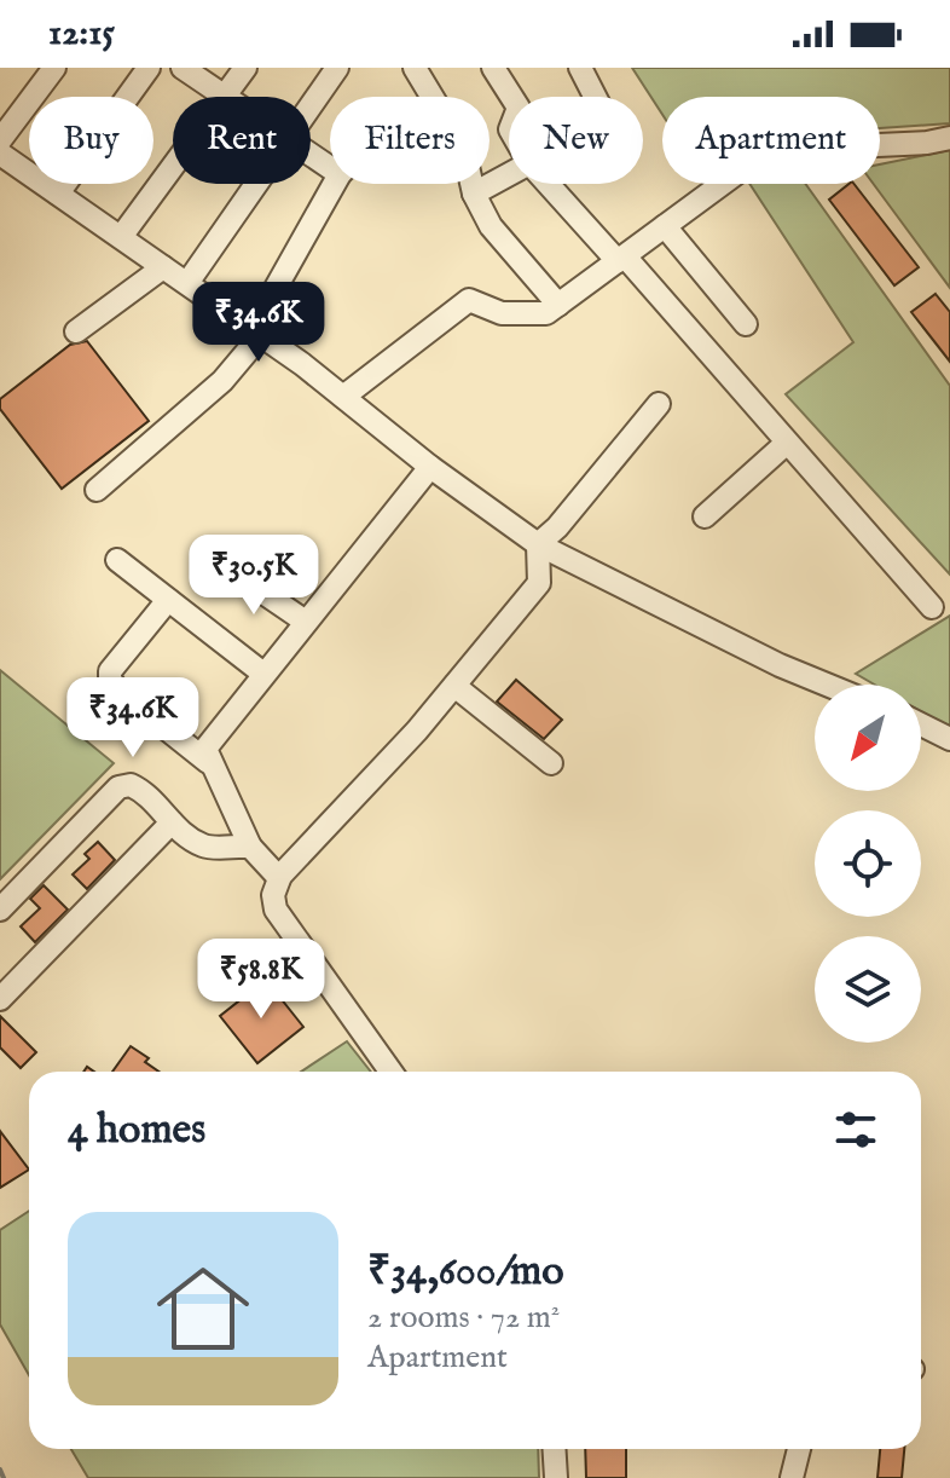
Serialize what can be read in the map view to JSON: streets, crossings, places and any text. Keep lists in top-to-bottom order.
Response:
{
  "north": "bottom left",
  "page": {
    "status": "12:15",
    "chip": [
      "Buy",
      "Rent",
      "Filters",
      "New",
      "Apartment"
    ],
    "price": [
      "₹34.6K",
      "₹30.5K",
      "₹34.6K",
      "₹58.8K"
    ],
    "heading": "4 homes",
    "list": [
      {
        "name": "₹34,600/mo",
        "note": "2 rooms · 72 m² · Apartment"
      }
    ]
  }
}
